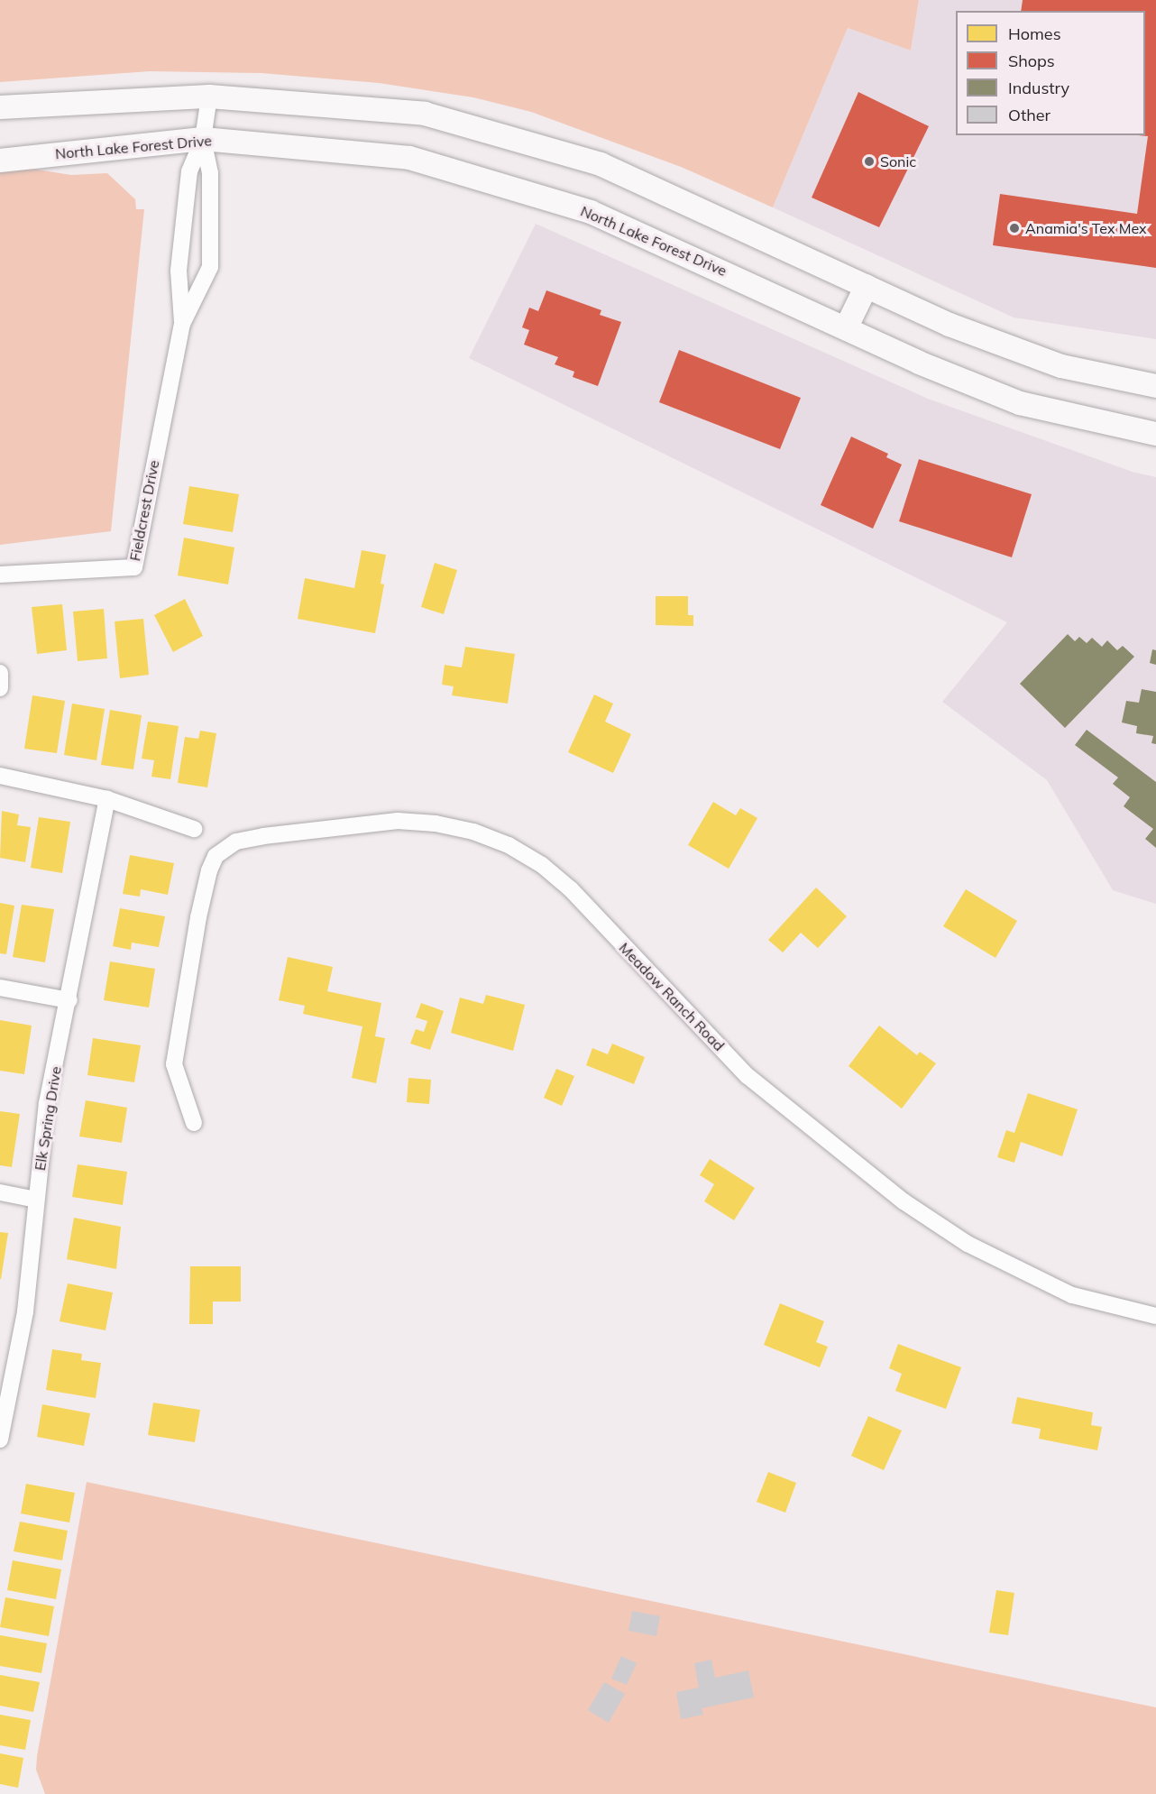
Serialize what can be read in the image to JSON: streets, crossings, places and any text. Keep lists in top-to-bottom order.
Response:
{
  "streets": {
    "main road": ["North Lake Forest Drive"],
    "street": ["Fieldcrest Drive", "Meadow Ranch Road", "Elk Spring Drive"]
  },
  "crossings": [
    ["North Lake Forest Drive", "Fieldcrest Drive"]
  ],
  "places": ["Sonic", "Anamia's Tex Mex"],
  "legend": [
    "Homes",
    "Shops",
    "Industry",
    "Other"
  ]
}
